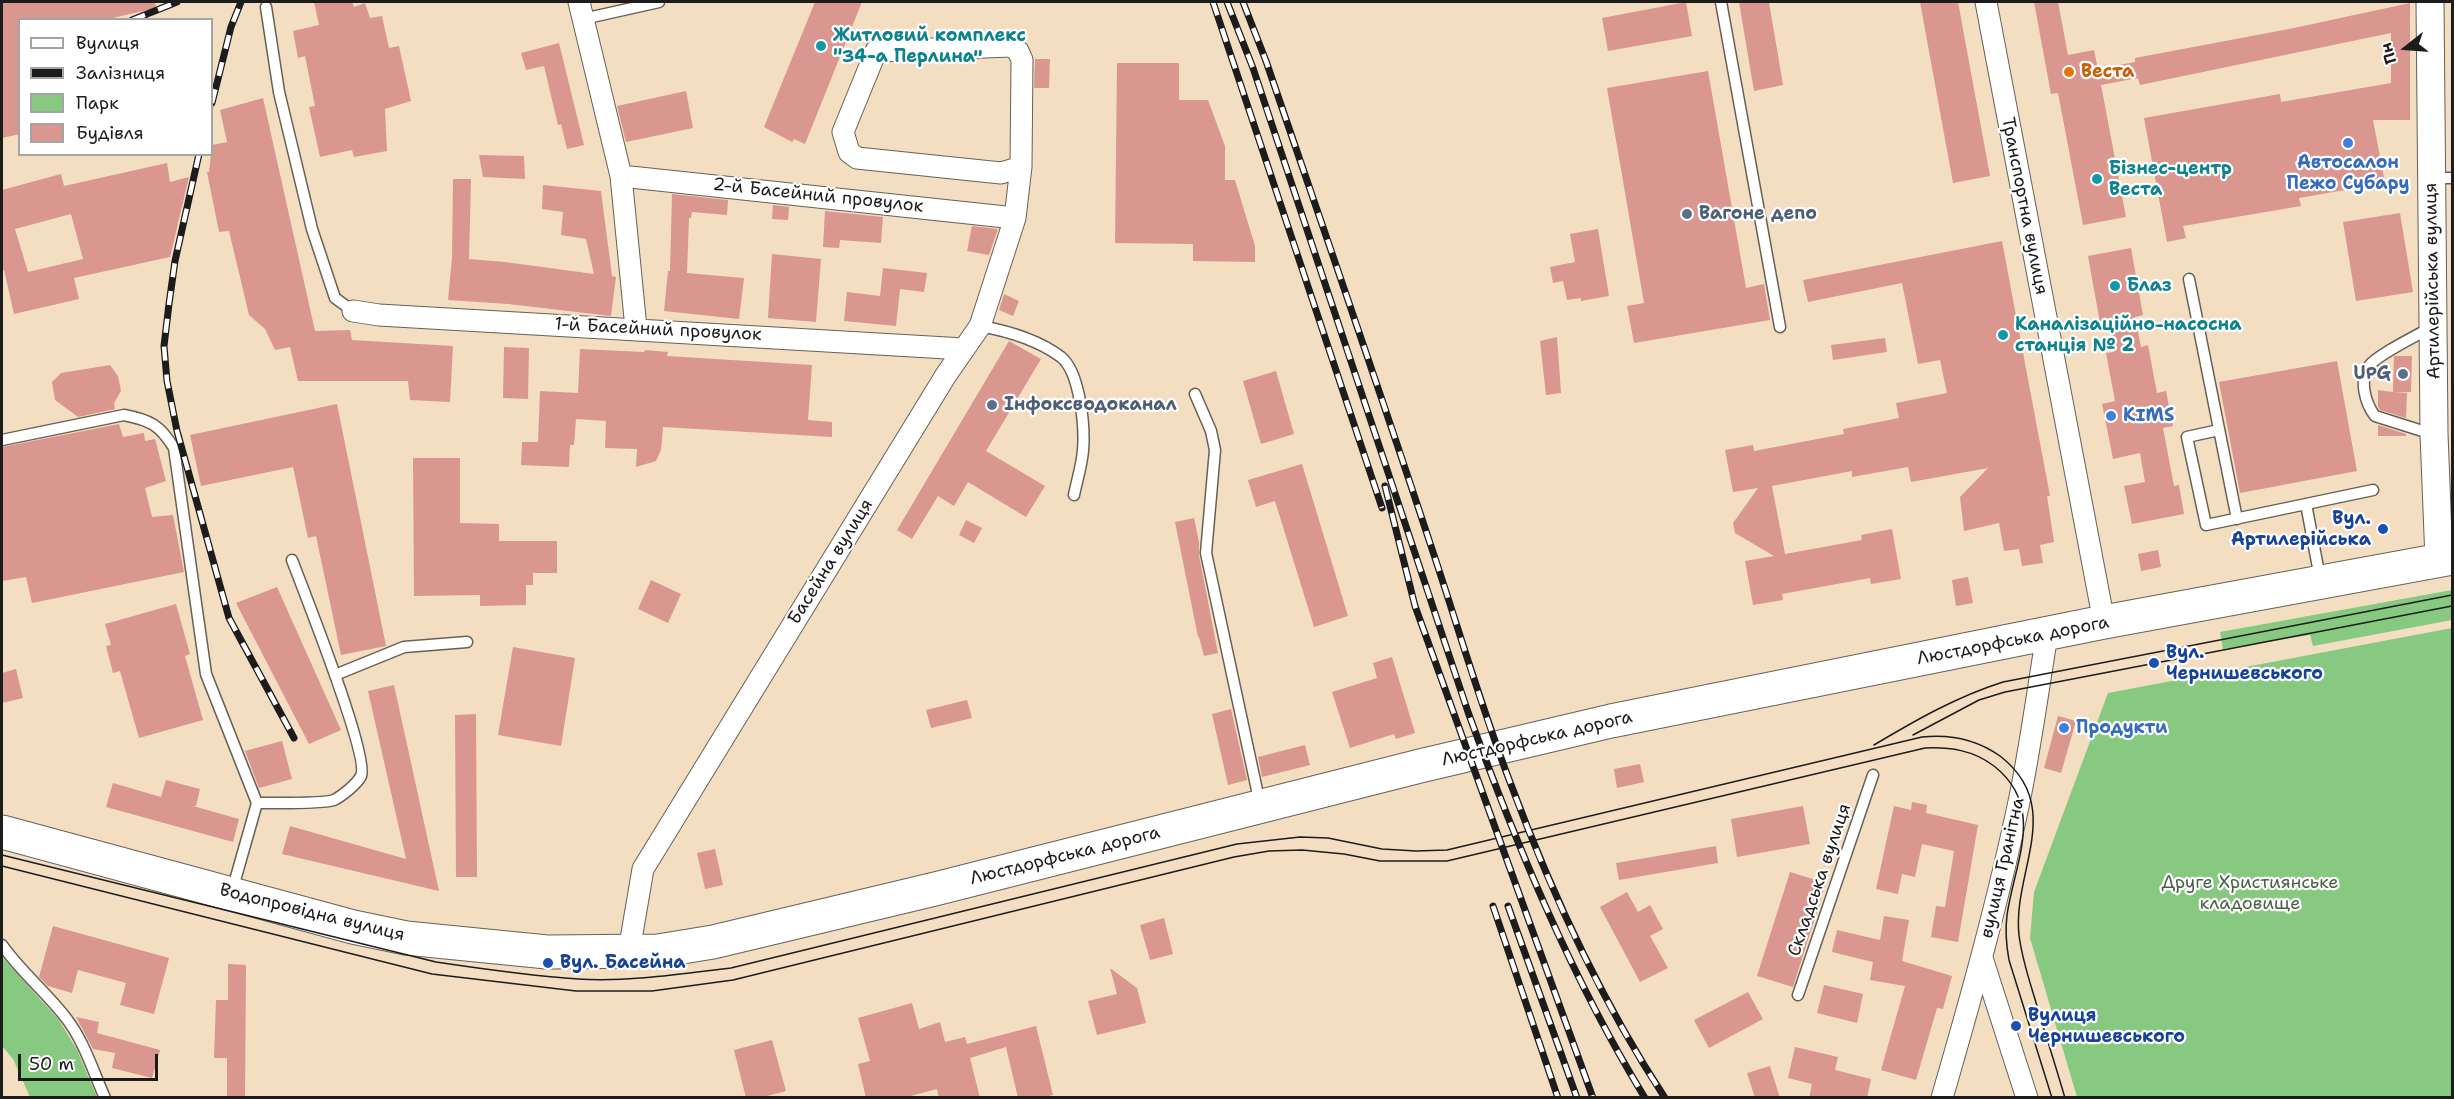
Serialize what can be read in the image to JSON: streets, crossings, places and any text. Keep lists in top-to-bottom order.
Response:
{
  "streets": {
    "main road": ["Люстдорфська дорога", "Водопровідна вулиця"],
    "street": [
      "2-й Басейний провулок",
      "Транспортна вулиця",
      "Артилерійська вулиця",
      "1-й Басейний провулок",
      "Басейна вулиця",
      "вулиця Гранітна"
    ],
    "lane": ["Складська вулиця"]
  },
  "crossings": [
    ["2-й Басейний провулок", "Басейна вулиця"],
    ["Транспортна вулиця", "Люстдорфська дорога"],
    ["Артилерійська вулиця", "Люстдорфська дорога"],
    ["1-й Басейний провулок", "Басейна вулиця"],
    ["Басейна вулиця", "Люстдорфська дорога"],
    ["Басейна вулиця", "Водопровідна вулиця"],
    ["Люстдорфська дорога", "вулиця Гранітна"],
    ["Люстдорфська дорога", "Водопровідна вулиця"]
  ],
  "parks": ["Друге Християнське кладовище"],
  "places": [
    "Житловий комплекс \"34-а Перлина\"",
    "Веста",
    "Автосалон Пежо Субару",
    "Бізнес-центр Веста",
    "Вагоне депо",
    "Блаз",
    "Каналізаційно-насосна станція № 2",
    "UPG",
    "Інфоксводоканал",
    "KIMS",
    "Вул. Артилерійська",
    "Вул. Чернишевського",
    "Продукти",
    "Вул. Басейна",
    "Вулиця Чернишевського"
  ],
  "legend": [
    "Вулиця",
    "Залізниця",
    "Парк",
    "Будівля"
  ],
  "scale_bar": "50 m",
  "north": "left"
}
